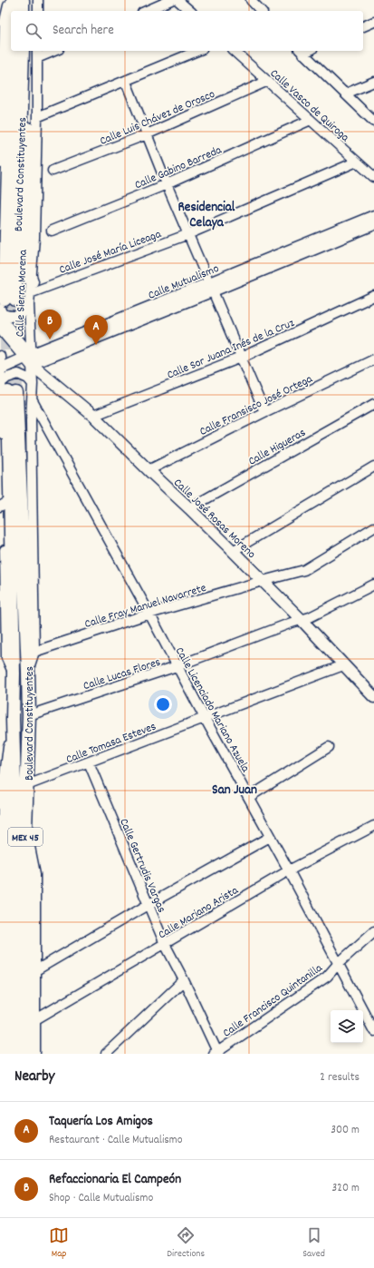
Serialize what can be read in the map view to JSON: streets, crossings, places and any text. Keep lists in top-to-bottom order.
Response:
{
  "streets": {
    "highway": ["Boulevard Constituyentes", "MEX 45"],
    "main road": ["Calle Mutualismo", "Calle José Rosas Moreno"],
    "street": [
      "Calle Vasco de Quiroga",
      "Calle Luis Chávez de Orosco",
      "Calle Gabino Barreda",
      "Calle José María Liceaga",
      "Calle Sierra Morena",
      "Calle Sor Juana Inés de la Cruz",
      "Calle Fransisco José Ortega",
      "Calle Higueras",
      "Calle Fray Manuel Navarrete",
      "Calle Lucas Flores",
      "Calle Licenciado Mariano Azuela",
      "Calle Tomasa Esteves",
      "Calle Gertrudis Vargas",
      "Calle Mariano Arista",
      "Calle Francisco Quintanilla"
    ]
  },
  "crossings": [
    ["Calle Vasco de Quiroga", "Calle Luis Chávez de Orosco"],
    ["Calle Vasco de Quiroga", "Calle Gabino Barreda"],
    ["Calle Vasco de Quiroga", "Calle José María Liceaga"],
    ["Boulevard Constituyentes", "Calle Sierra Morena"],
    ["Boulevard Constituyentes", "Calle Lucas Flores"],
    ["Boulevard Constituyentes", "Calle Tomasa Esteves"],
    ["Calle José María Liceaga", "Calle Sierra Morena"],
    ["Calle Mutualismo", "Calle Sierra Morena"],
    ["Calle Mutualismo", "Calle José Rosas Moreno"],
    ["Calle Sierra Morena", "Calle José Rosas Moreno"],
    ["Calle Sierra Morena", "Calle Fray Manuel Navarrete"],
    ["Calle Sierra Morena", "Calle Licenciado Mariano Azuela"],
    ["Calle Sor Juana Inés de la Cruz", "Calle José Rosas Moreno"],
    ["Calle Fransisco José Ortega", "Calle José Rosas Moreno"],
    ["Calle Higueras", "Calle José Rosas Moreno"],
    ["Calle José Rosas Moreno", "Calle Fray Manuel Navarrete"],
    ["Calle José Rosas Moreno", "Calle Lucas Flores"],
    ["Calle José Rosas Moreno", "Calle Tomasa Esteves"],
    ["Calle Fray Manuel Navarrete", "Calle Licenciado Mariano Azuela"],
    ["Calle Lucas Flores", "Calle Licenciado Mariano Azuela"],
    ["Calle Licenciado Mariano Azuela", "Calle Tomasa Esteves"],
    ["Calle Licenciado Mariano Azuela", "Calle Mariano Arista"],
    ["Calle Licenciado Mariano Azuela", "Calle Francisco Quintanilla"],
    ["Calle Tomasa Esteves", "Calle Gertrudis Vargas"],
    ["Calle Gertrudis Vargas", "Calle Mariano Arista"],
    ["Calle Gertrudis Vargas", "Calle Francisco Quintanilla"]
  ],
  "districts": ["Residencial Celaya", "San Juan"],
  "page": {
    "search": "Search here",
    "pins": ["B", "A"],
    "heading": ["Nearby", "2 results"],
    "list": [
      {
        "mark": "A",
        "name": "Taquería Los Amigos",
        "note": "Restaurant · Calle Mutualismo",
        "value": "300 m"
      },
      {
        "mark": "B",
        "name": "Refaccionaria El Campeón",
        "note": "Shop · Calle Mutualismo",
        "value": "320 m"
      }
    ],
    "nav": ["Map", "Directions", "Saved"]
  }
}
